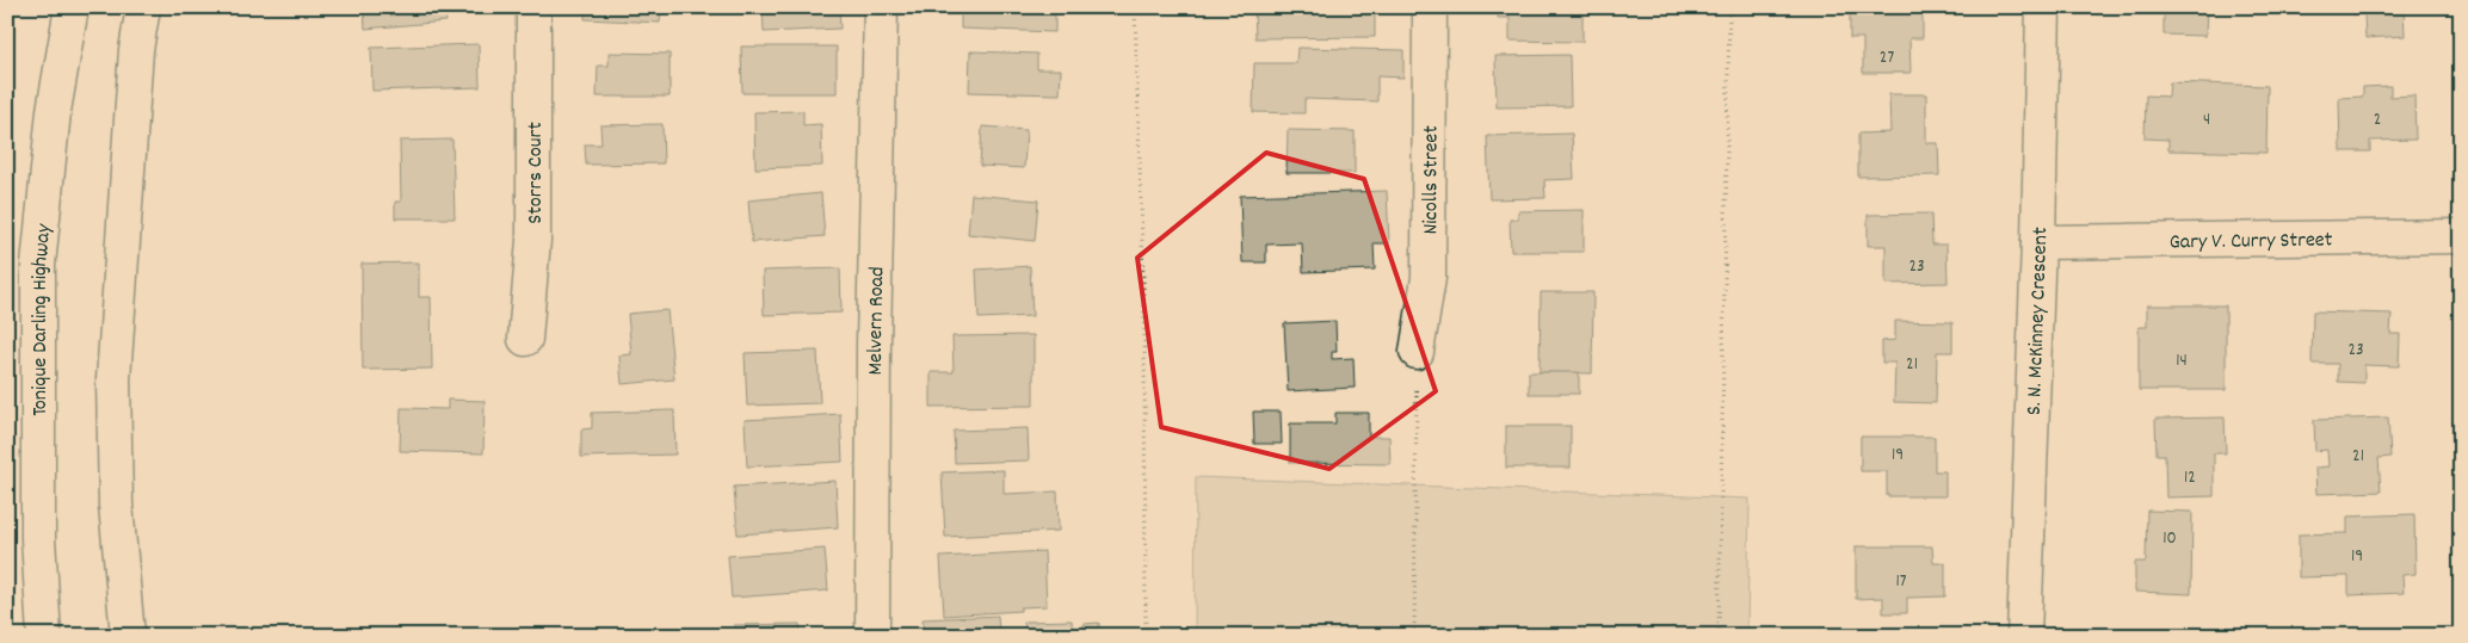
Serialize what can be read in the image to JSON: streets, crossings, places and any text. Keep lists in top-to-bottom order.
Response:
{
  "streets": {
    "main road": [
      "Storrs Court",
      "Nicolls Street",
      "Gary V. Curry Street",
      "Tonique Darling Highway",
      "Melvern Road",
      "S. N. McKinney Crescent"
    ]
  },
  "crossings": [
    ["Gary V. Curry Street", "S. N. McKinney Crescent"]
  ],
  "house_numbers": [
    "27",
    "4",
    "2",
    "23",
    "23",
    "14",
    "21",
    "19",
    "21",
    "12",
    "10",
    "19",
    "17"
  ]
}
